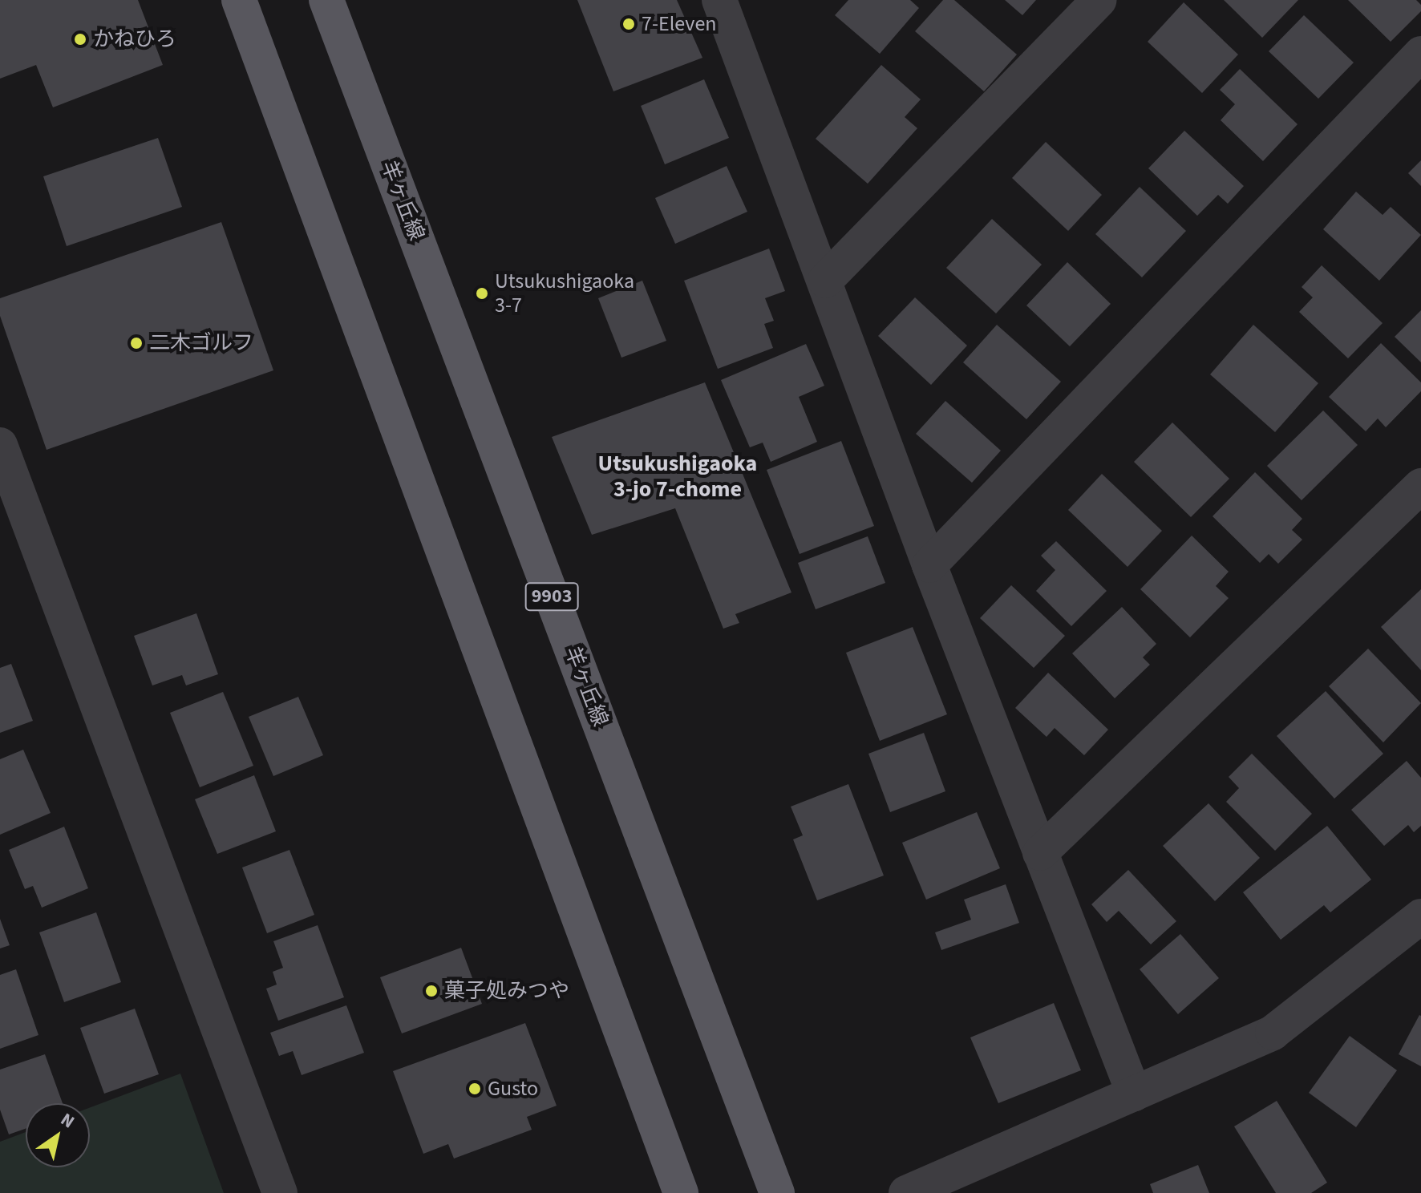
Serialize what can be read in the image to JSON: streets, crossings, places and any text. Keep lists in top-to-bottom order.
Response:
{
  "streets": {
    "main road": ["羊ヶ丘線", "9903"]
  },
  "districts": ["Utsukushigaoka 3-jo 7-chome"],
  "places": [
    "7-Eleven",
    "かねひろ",
    "Utsukushigaoka 3-7",
    "二木ゴルフ",
    "菓子処みつや",
    "Gusto"
  ],
  "north": "top right"
}
